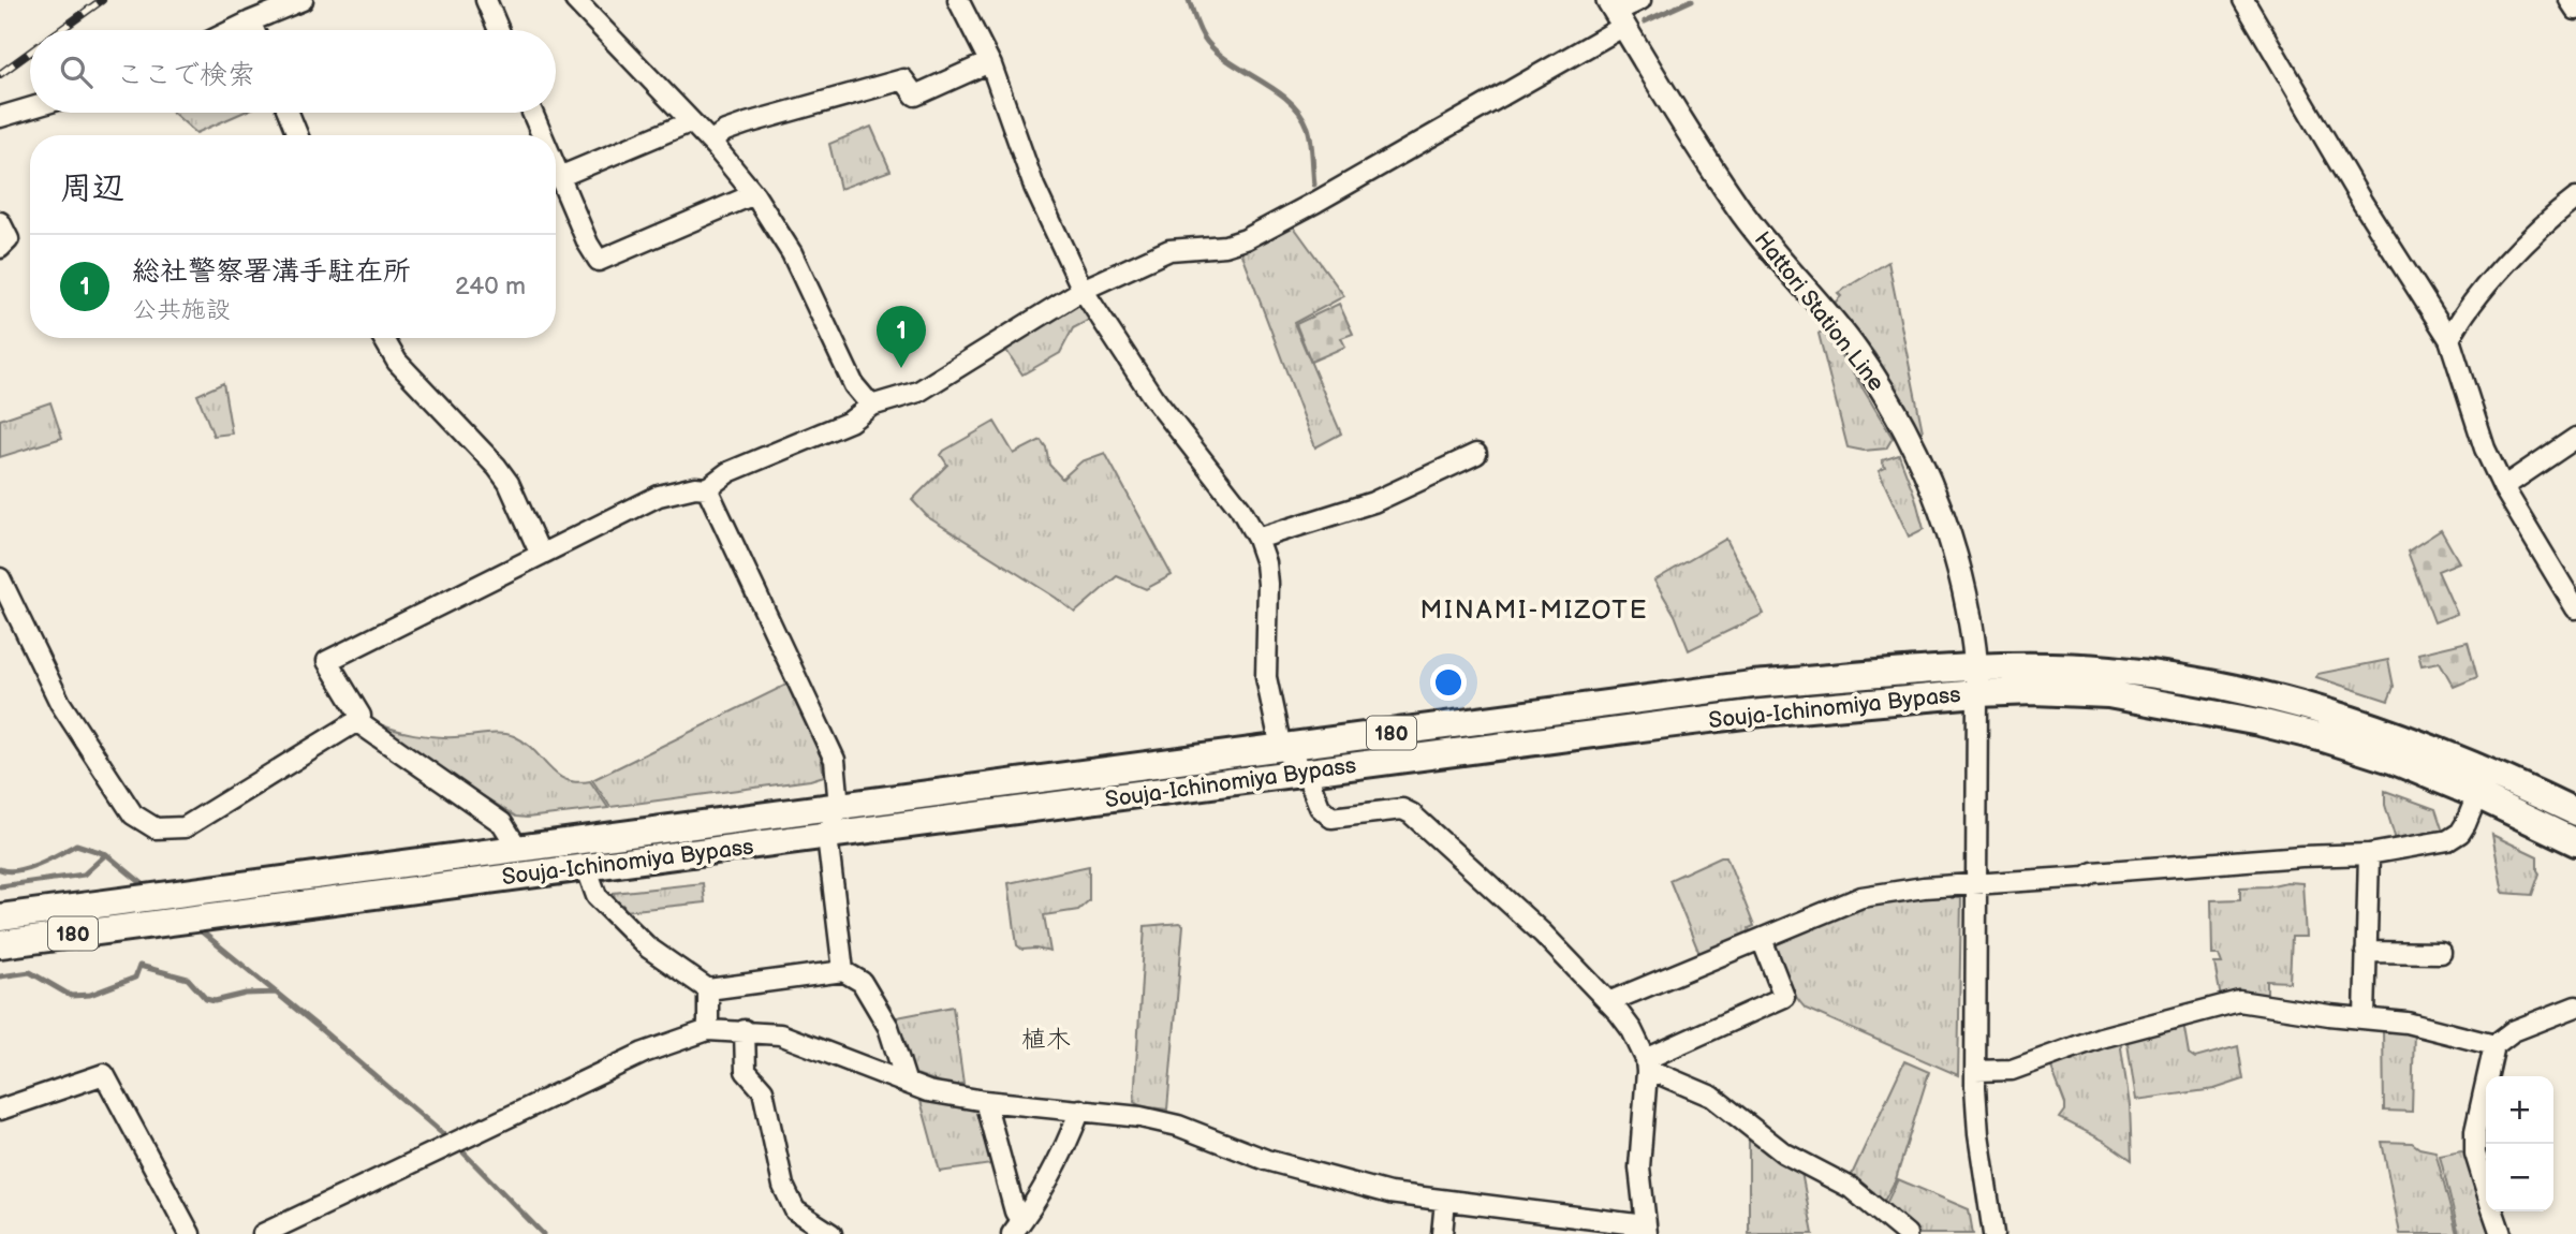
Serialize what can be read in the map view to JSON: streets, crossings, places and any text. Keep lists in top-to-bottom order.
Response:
{
  "streets": {
    "highway": ["Souja-Ichinomiya Bypass", "180"],
    "main road": ["Hattori Station Line"]
  },
  "crossings": [
    ["Hattori Station Line", "Souja-Ichinomiya Bypass"]
  ],
  "districts": ["MINAMI-MIZOTE", "植木"],
  "page": {
    "search": "ここで検索",
    "heading": "周辺",
    "list": [
      {
        "mark": "1",
        "name": "総社警察署溝手駐在所",
        "note": "公共施設",
        "value": "240 m"
      }
    ],
    "pins": "1",
    "map_buttons": ["+", "−"]
  }
}
